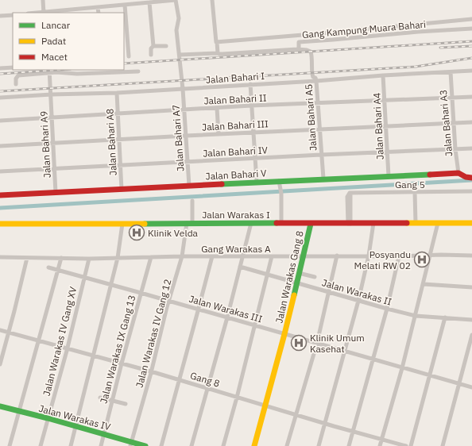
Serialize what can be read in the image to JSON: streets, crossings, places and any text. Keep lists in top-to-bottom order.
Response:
{
  "streets": {
    "street": [
      "Gang Kampung Muara Bahari",
      "Jalan Bahari I",
      "Jalan Bahari II",
      "Jalan Bahari A5",
      "Jalan Bahari A3",
      "Jalan Bahari III",
      "Jalan Bahari A4",
      "Jalan Bahari A7",
      "Jalan Bahari A8",
      "Jalan Bahari A9",
      "Jalan Bahari IV",
      "Jalan Bahari V",
      "Gang 5",
      "Jalan Warakas I",
      "Gang Warakas A",
      "Jalan Warakas Gang 8",
      "Jalan Warakas II",
      "Jalan Warakas III",
      "Jalan Warakas IV Gang 12",
      "Jalan Warakas IV Gang XV",
      "Jalan Warakas IX Gang 13",
      "Gang 8",
      "Jalan Warakas IV"
    ]
  },
  "crossings": [
    ["Gang Kampung Muara Bahari", "Jalan Bahari A5"],
    ["Gang Kampung Muara Bahari", "Jalan Bahari A7"],
    ["Jalan Bahari I", "Jalan Bahari A5"],
    ["Jalan Bahari I", "Jalan Bahari A3"],
    ["Jalan Bahari I", "Jalan Bahari A4"],
    ["Jalan Bahari I", "Jalan Bahari A7"],
    ["Jalan Bahari I", "Jalan Bahari A8"],
    ["Jalan Bahari I", "Jalan Bahari A9"],
    ["Jalan Bahari II", "Jalan Bahari A5"],
    ["Jalan Bahari II", "Jalan Bahari A3"],
    ["Jalan Bahari II", "Jalan Bahari A4"],
    ["Jalan Bahari II", "Jalan Bahari A7"],
    ["Jalan Bahari II", "Jalan Bahari A8"],
    ["Jalan Bahari II", "Jalan Bahari A9"],
    ["Jalan Bahari A5", "Jalan Bahari III"],
    ["Jalan Bahari A5", "Jalan Bahari IV"],
    ["Jalan Bahari A5", "Jalan Bahari V"],
    ["Jalan Bahari A3", "Jalan Bahari III"],
    ["Jalan Bahari A3", "Jalan Bahari IV"],
    ["Jalan Bahari A3", "Jalan Bahari V"],
    ["Jalan Bahari III", "Jalan Bahari A4"],
    ["Jalan Bahari III", "Jalan Bahari A7"],
    ["Jalan Bahari III", "Jalan Bahari A8"],
    ["Jalan Bahari III", "Jalan Bahari A9"],
    ["Jalan Bahari A4", "Jalan Bahari IV"],
    ["Jalan Bahari A4", "Jalan Bahari V"],
    ["Jalan Bahari A7", "Jalan Bahari IV"],
    ["Jalan Bahari A7", "Jalan Bahari V"],
    ["Jalan Bahari A8", "Jalan Bahari IV"],
    ["Jalan Bahari A8", "Jalan Bahari V"],
    ["Jalan Bahari A9", "Jalan Bahari IV"],
    ["Jalan Bahari A9", "Jalan Bahari V"],
    ["Gang 5", "Jalan Warakas I"],
    ["Jalan Warakas I", "Jalan Warakas Gang 8"],
    ["Jalan Warakas I", "Jalan Warakas IV Gang 12"],
    ["Gang Warakas A", "Jalan Warakas Gang 8"],
    ["Gang Warakas A", "Jalan Warakas IV Gang 12"],
    ["Gang Warakas A", "Jalan Warakas IV Gang XV"],
    ["Gang Warakas A", "Jalan Warakas IX Gang 13"],
    ["Jalan Warakas Gang 8", "Jalan Warakas II"],
    ["Jalan Warakas Gang 8", "Jalan Warakas III"],
    ["Jalan Warakas Gang 8", "Gang 8"],
    ["Jalan Warakas III", "Jalan Warakas IV Gang 12"],
    ["Jalan Warakas III", "Jalan Warakas IV Gang XV"],
    ["Jalan Warakas III", "Jalan Warakas IX Gang 13"],
    ["Jalan Warakas IV Gang 12", "Gang 8"],
    ["Jalan Warakas IV Gang 12", "Jalan Warakas IV"],
    ["Jalan Warakas IV Gang XV", "Gang 8"],
    ["Jalan Warakas IV Gang XV", "Jalan Warakas IV"],
    ["Jalan Warakas IX Gang 13", "Gang 8"],
    ["Jalan Warakas IX Gang 13", "Jalan Warakas IV"]
  ],
  "places": {
    "hospital": ["Klinik Velda", "Posyandu Melati RW 02", "Klinik Umum Kasehat"]
  },
  "legend": ["Lancar", "Padat", "Macet"]
}
